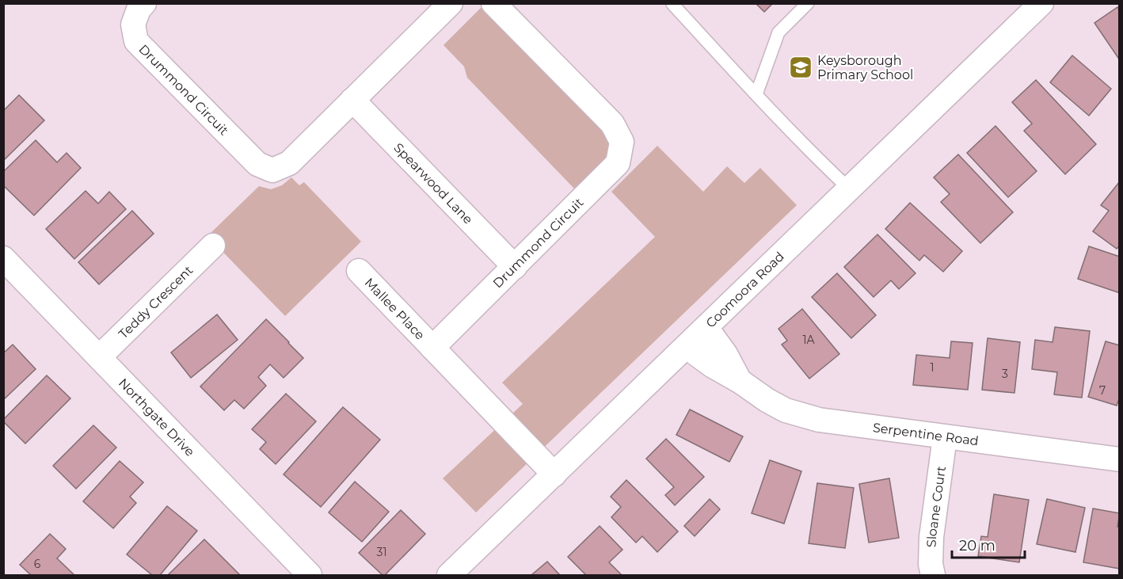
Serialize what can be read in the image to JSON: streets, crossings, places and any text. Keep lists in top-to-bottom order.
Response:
{
  "streets": {
    "street": [
      "Drummond Circuit",
      "Spearwood Lane",
      "Coomoora Road",
      "Teddy Crescent",
      "Mallee Place",
      "Northgate Drive",
      "Serpentine Road",
      "Sloane Court"
    ]
  },
  "crossings": [
    ["Drummond Circuit", "Spearwood Lane"],
    ["Drummond Circuit", "Mallee Place"],
    ["Coomoora Road", "Serpentine Road"],
    ["Teddy Crescent", "Northgate Drive"],
    ["Serpentine Road", "Sloane Court"]
  ],
  "places": {
    "school or university": ["Keysborough Primary School"]
  },
  "house_numbers": [
    "1A",
    "1",
    "3",
    "7",
    "31",
    "6"
  ],
  "scale_bar": "20 m"
}
